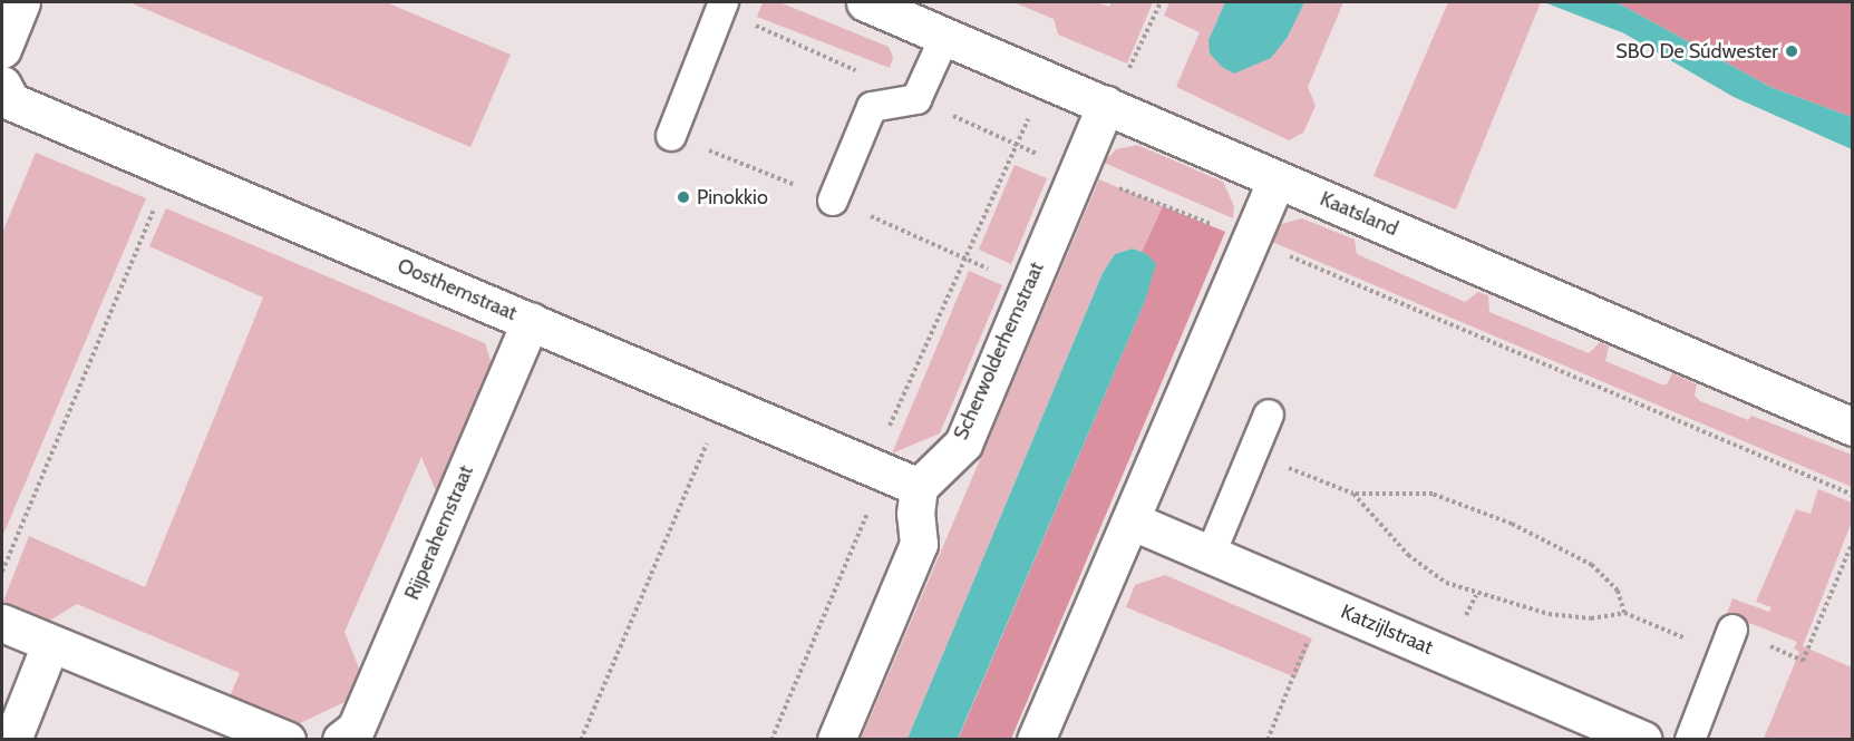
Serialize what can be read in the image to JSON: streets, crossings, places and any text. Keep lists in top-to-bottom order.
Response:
{
  "streets": {
    "street": [
      "Kaatsland",
      "Oosthemstraat",
      "Scherwolderhemstraat",
      "Rijperahemstraat",
      "Katzijlstraat"
    ]
  },
  "crossings": [
    ["Kaatsland", "Scherwolderhemstraat"],
    ["Oosthemstraat", "Scherwolderhemstraat"],
    ["Oosthemstraat", "Rijperahemstraat"]
  ],
  "places": ["SBO De Súdwester", "Pinokkio"]
}
